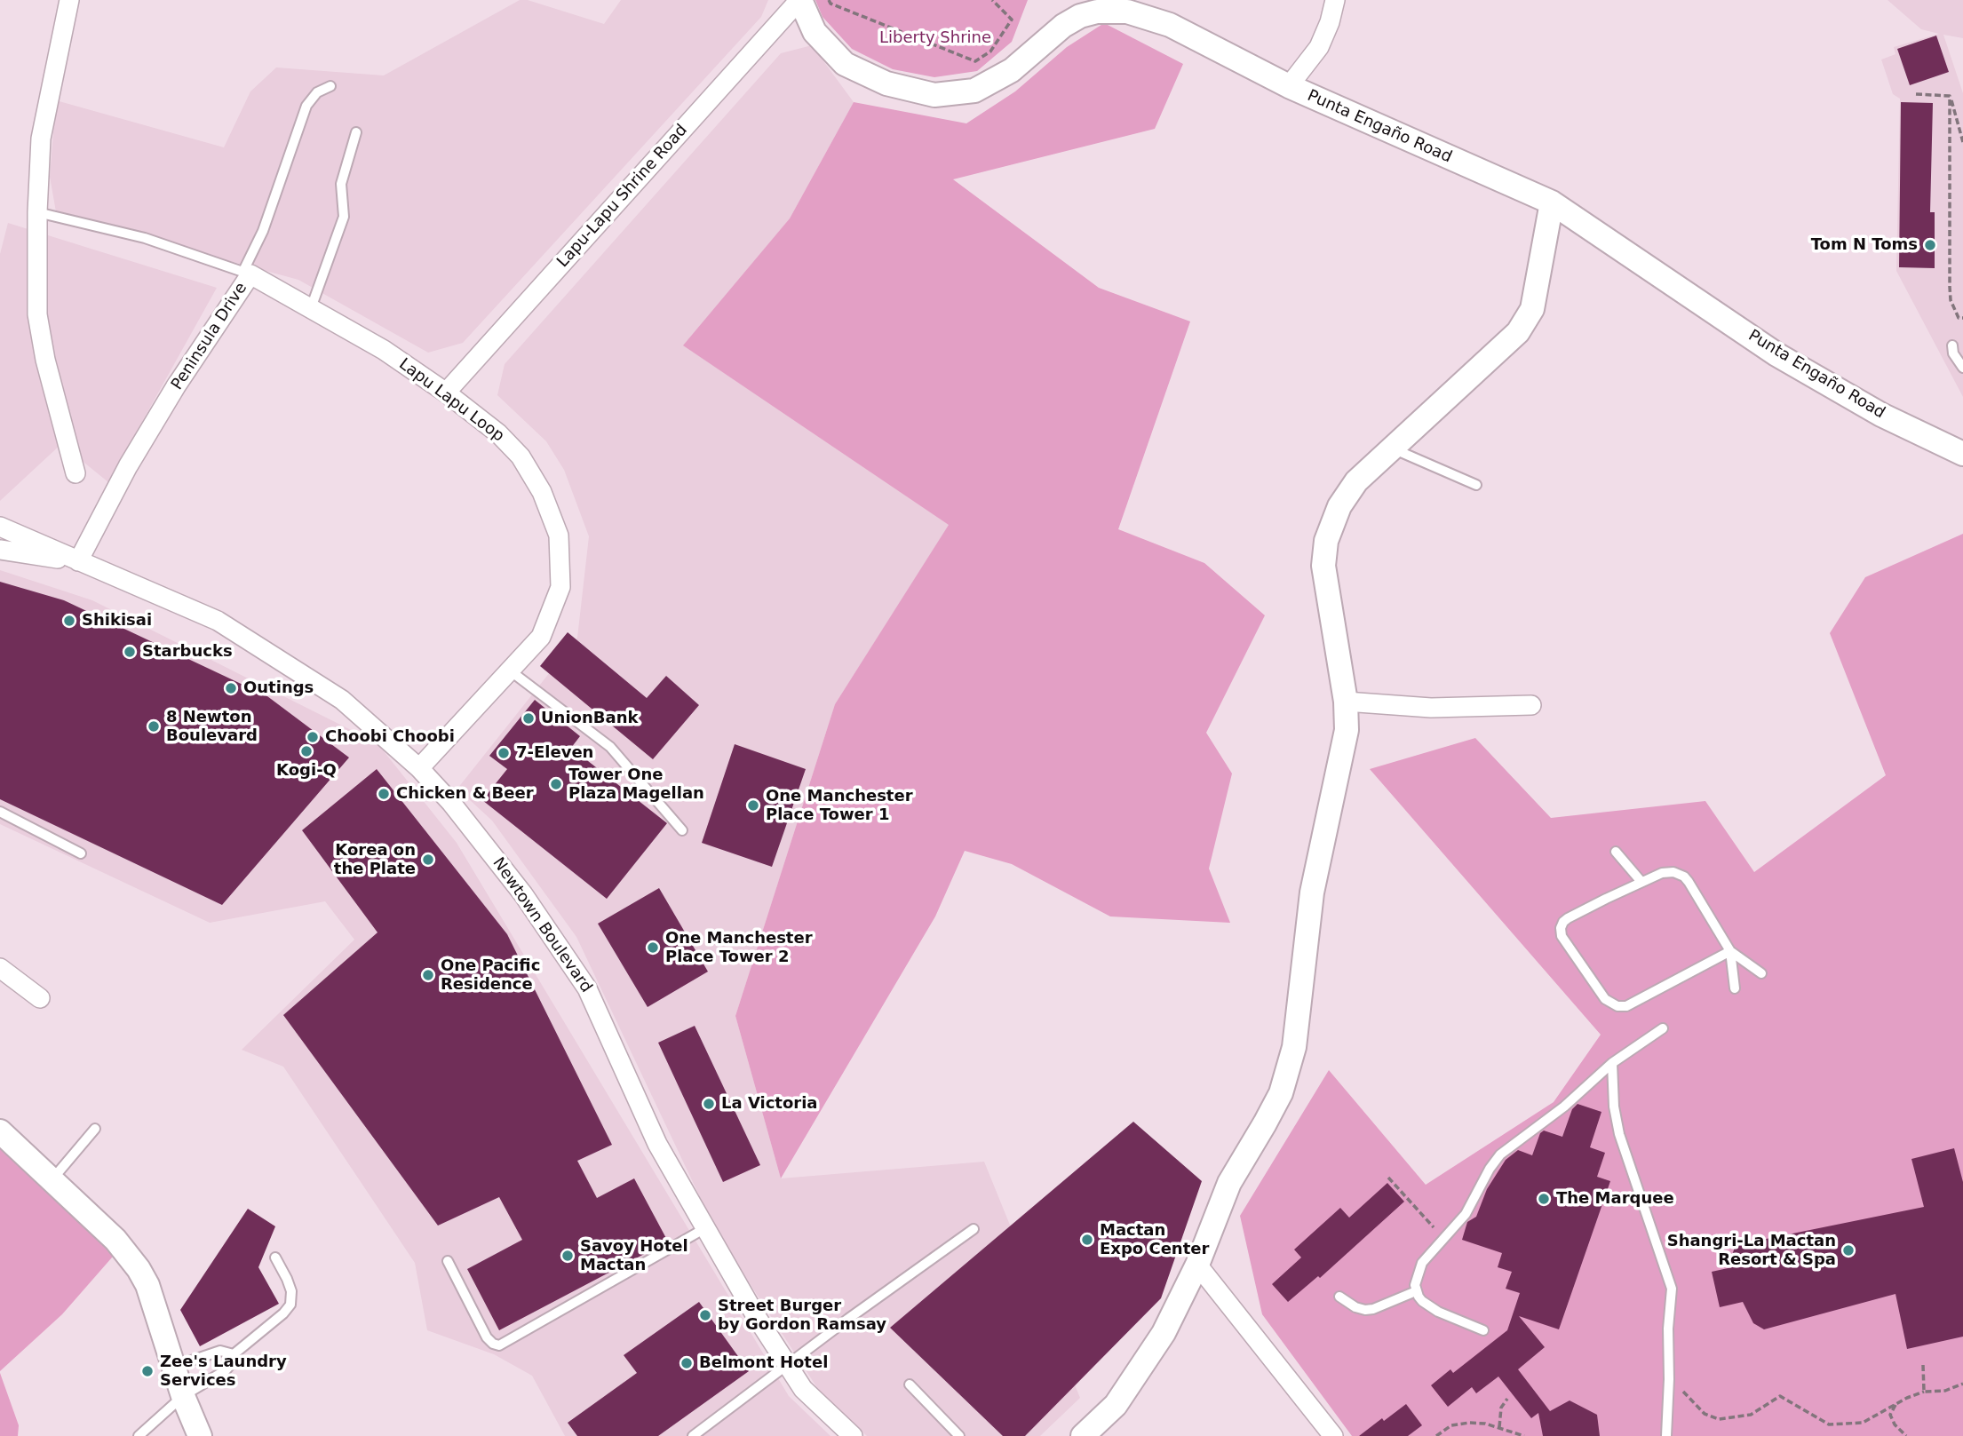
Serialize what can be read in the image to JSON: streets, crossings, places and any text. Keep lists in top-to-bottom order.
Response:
{
  "streets": {
    "street": [
      "Punta Engaño Road",
      "Lapu-Lapu Shrine Road",
      "Peninsula Drive",
      "Lapu Lapu Loop",
      "Newtown Boulevard"
    ]
  },
  "crossings": [
    ["Punta Engaño Road", "Lapu-Lapu Shrine Road"],
    ["Lapu-Lapu Shrine Road", "Lapu Lapu Loop"],
    ["Peninsula Drive", "Lapu Lapu Loop"],
    ["Peninsula Drive", "Newtown Boulevard"],
    ["Lapu Lapu Loop", "Newtown Boulevard"]
  ],
  "parks": ["Liberty Shrine"],
  "places": [
    "Tom N Toms",
    "Shikisai",
    "Starbucks",
    "Outings",
    "UnionBank",
    "8 Newton Boulevard",
    "Choobi Choobi",
    "Kogi-Q",
    "7-Eleven",
    "Tower One Plaza Magellan",
    "Chicken & Beer",
    "One Manchester Place Tower 1",
    "Korea on the Plate",
    "One Manchester Place Tower 2",
    "One Pacific Residence",
    "La Victoria",
    "The Marquee",
    "Mactan Expo Center",
    "Shangri-La Mactan Resort & Spa",
    "Savoy Hotel Mactan",
    "Street Burger by Gordon Ramsay",
    "Belmont Hotel",
    "Zee's Laundry Services"
  ]
}
